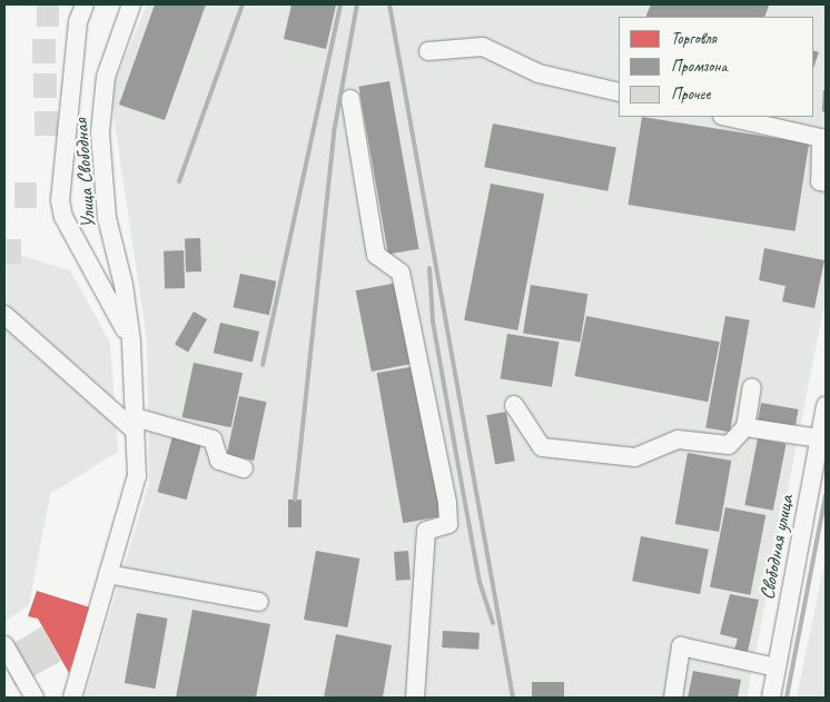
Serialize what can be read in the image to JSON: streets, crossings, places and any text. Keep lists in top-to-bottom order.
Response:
{
  "streets": {
    "street": ["Улица Свободная", "Свободная улица"]
  },
  "legend": ["Торговля", "Промзона", "Прочее"]
}
